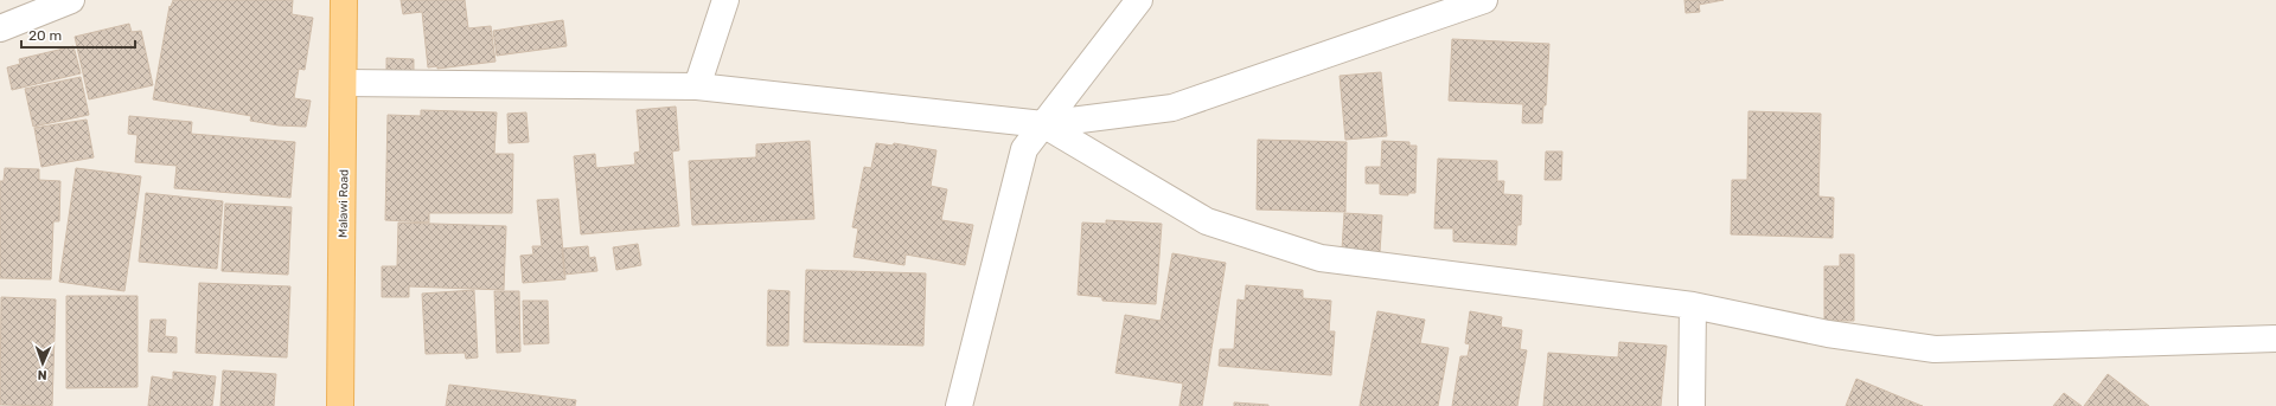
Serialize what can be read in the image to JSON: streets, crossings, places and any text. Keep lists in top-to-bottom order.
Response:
{
  "streets": {
    "main road": ["Malawi Road"]
  },
  "scale_bar": "20 m",
  "north": "bottom"
}
